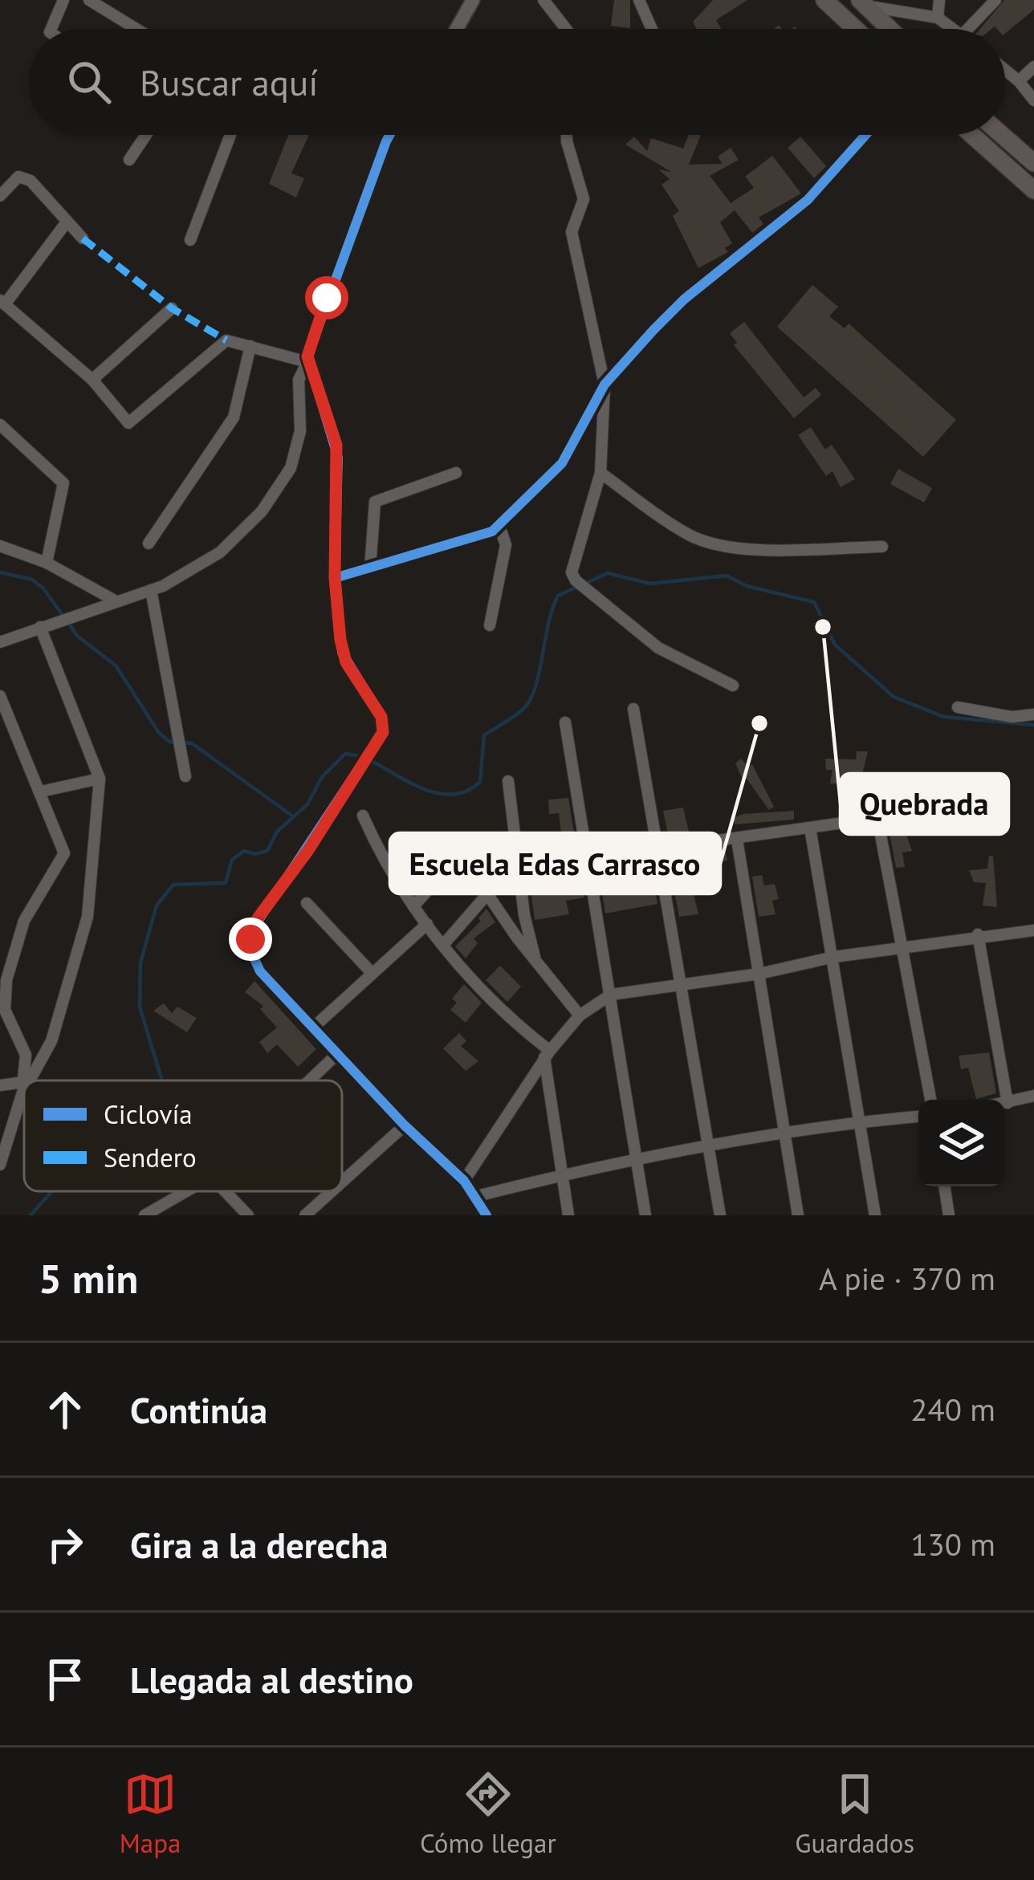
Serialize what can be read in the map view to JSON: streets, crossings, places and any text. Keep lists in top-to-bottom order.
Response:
{
  "places": ["Quebrada", "Escuela Edas Carrasco"],
  "legend": ["Ciclovía", "Sendero"],
  "page": {
    "search": "Buscar aquí",
    "heading": ["5 min", "A pie · 370 m"],
    "list": [
      ["Continúa", "240 m"],
      ["Gira a la derecha", "130 m"],
      "Llegada al destino"
    ],
    "nav": ["Mapa", "Cómo llegar", "Guardados"]
  }
}
